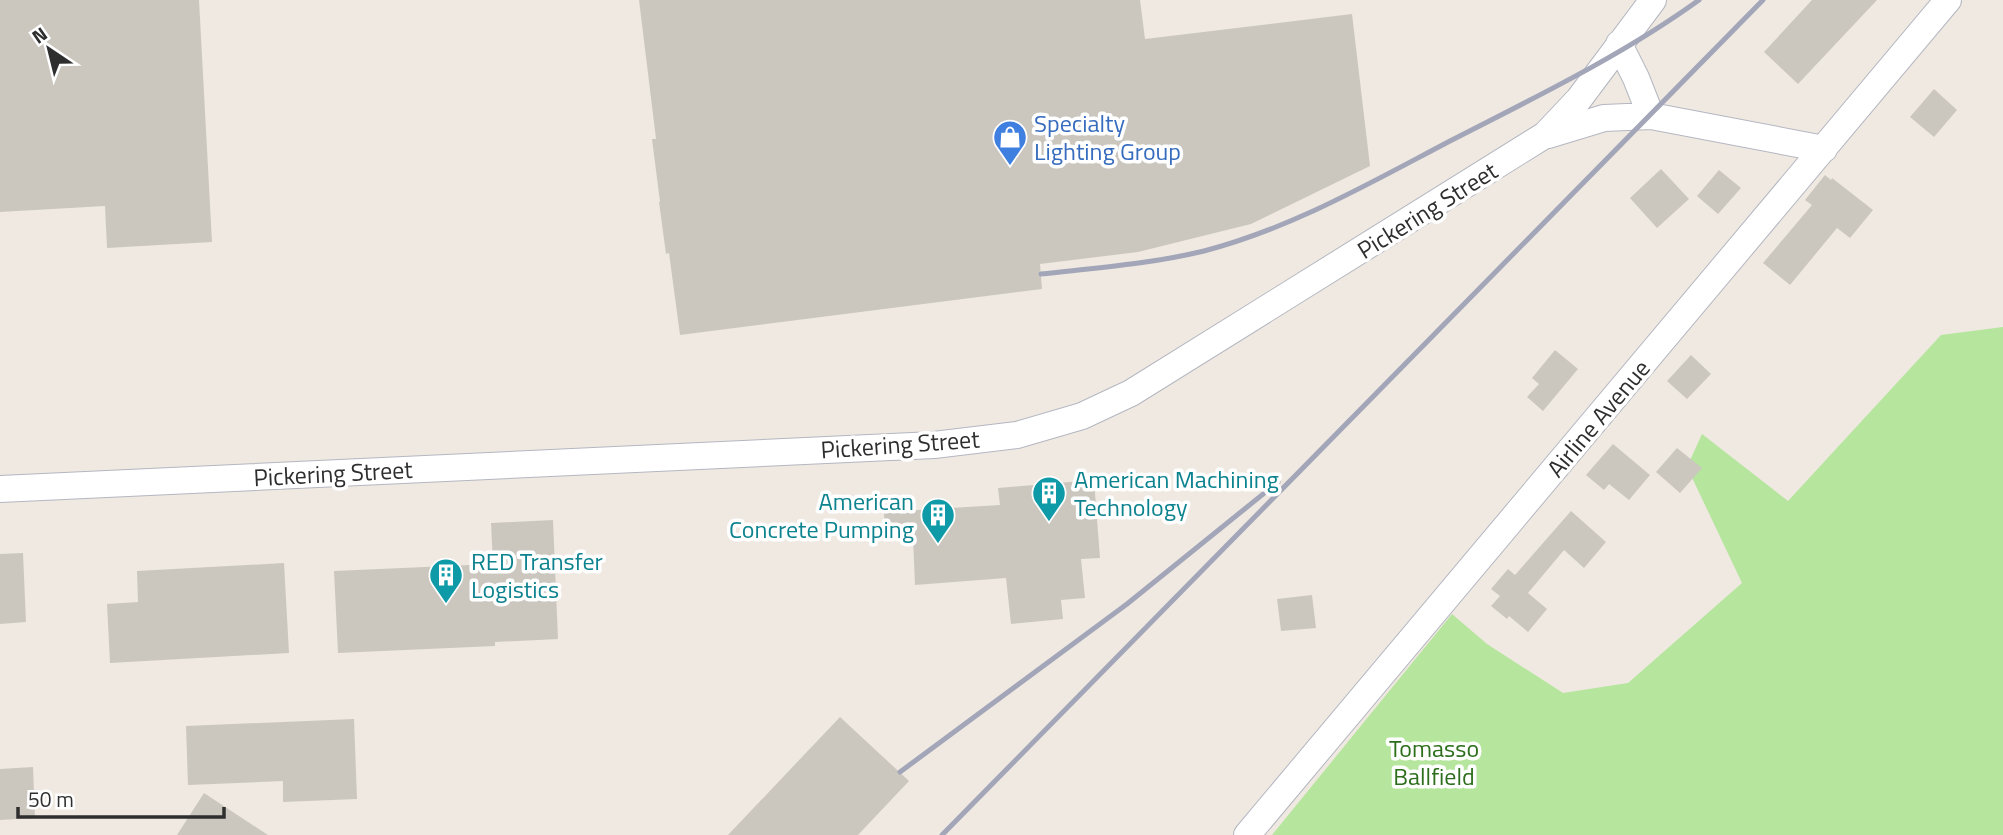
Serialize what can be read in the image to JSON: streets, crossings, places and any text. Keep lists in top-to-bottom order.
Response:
{
  "streets": {
    "street": ["Pickering Street", "Airline Avenue"]
  },
  "parks": ["Tomasso Ballfield"],
  "places": {
    "shop": ["Specialty Lighting Group"],
    "building": ["American Machining Technology", "American Concrete Pumping", "RED Transfer Logistics"]
  },
  "scale_bar": "50 m",
  "north": "top left"
}
